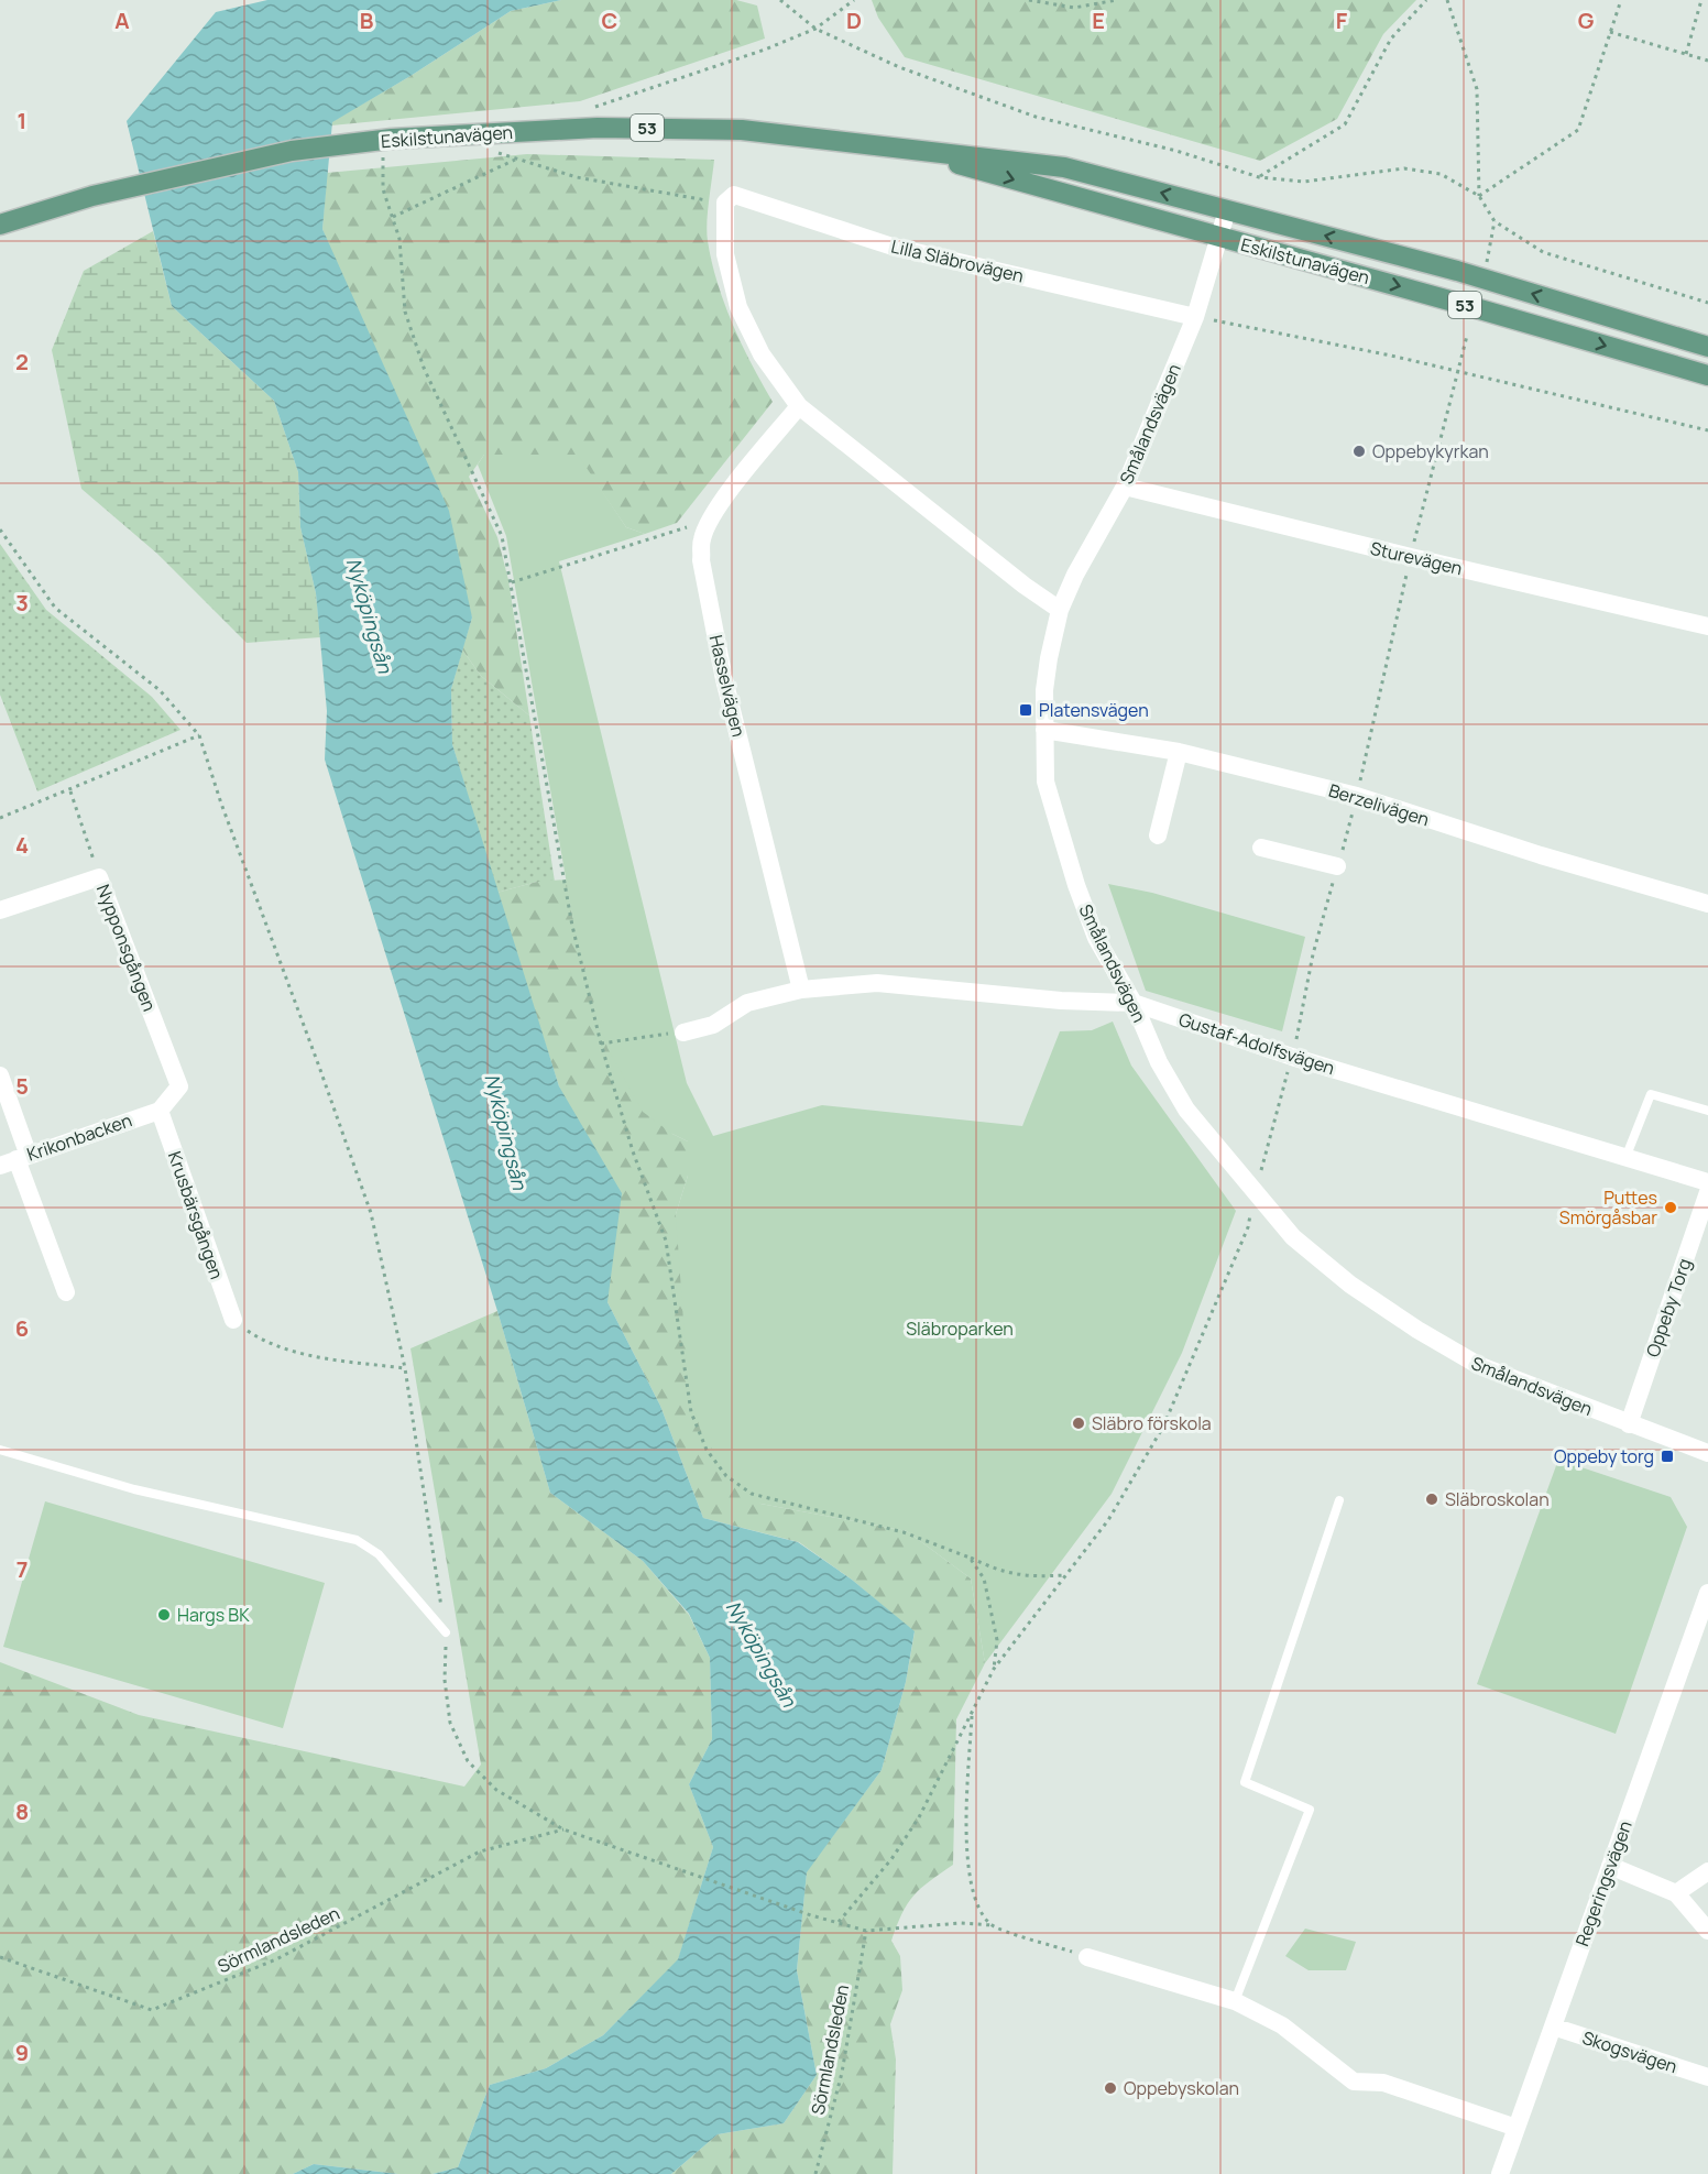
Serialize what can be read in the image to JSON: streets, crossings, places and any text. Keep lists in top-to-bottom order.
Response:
{
  "streets": {
    "main road": ["53", "Eskilstunavägen"],
    "street": [
      "Lilla Släbrovägen",
      "Smålandsvägen",
      "Sturevägen",
      "Hasselvägen",
      "Berzelivägen",
      "Nypponsgången",
      "Gustaf-Adolfsvägen",
      "Krikonbacken",
      "Krusbärsgången",
      "Oppeby Torg",
      "Regeringsvägen",
      "Skogsvägen"
    ],
    "path": ["Sörmlandsleden"]
  },
  "crossings": [
    ["Eskilstunavägen", "Smålandsvägen"],
    ["Lilla Släbrovägen", "Smålandsvägen"],
    ["Smålandsvägen", "Sturevägen"],
    ["Smålandsvägen", "Berzelivägen"],
    ["Smålandsvägen", "Gustaf-Adolfsvägen"],
    ["Smålandsvägen", "Oppeby Torg"],
    ["Hasselvägen", "Gustaf-Adolfsvägen"],
    ["Nypponsgången", "Krikonbacken"],
    ["Nypponsgången", "Krusbärsgången"],
    ["Krikonbacken", "Krusbärsgången"],
    ["Regeringsvägen", "Skogsvägen"]
  ],
  "water": ["Nyköpingsån"],
  "parks": ["Släbroparken"],
  "places": {
    "other": [
      "Oppebykyrkan",
      "Puttes Smörgåsbar",
      "Släbro förskola",
      "Släbroskolan",
      "Hargs BK",
      "Oppebyskolan"
    ],
    "transit": ["Platensvägen", "Oppeby torg"]
  },
  "grid": {
    "columns": [
      "A",
      "B",
      "C",
      "D",
      "E",
      "F",
      "G"
    ],
    "rows": [
      "1",
      "2",
      "3",
      "4",
      "5",
      "6",
      "7",
      "8",
      "9"
    ]
  }
}
